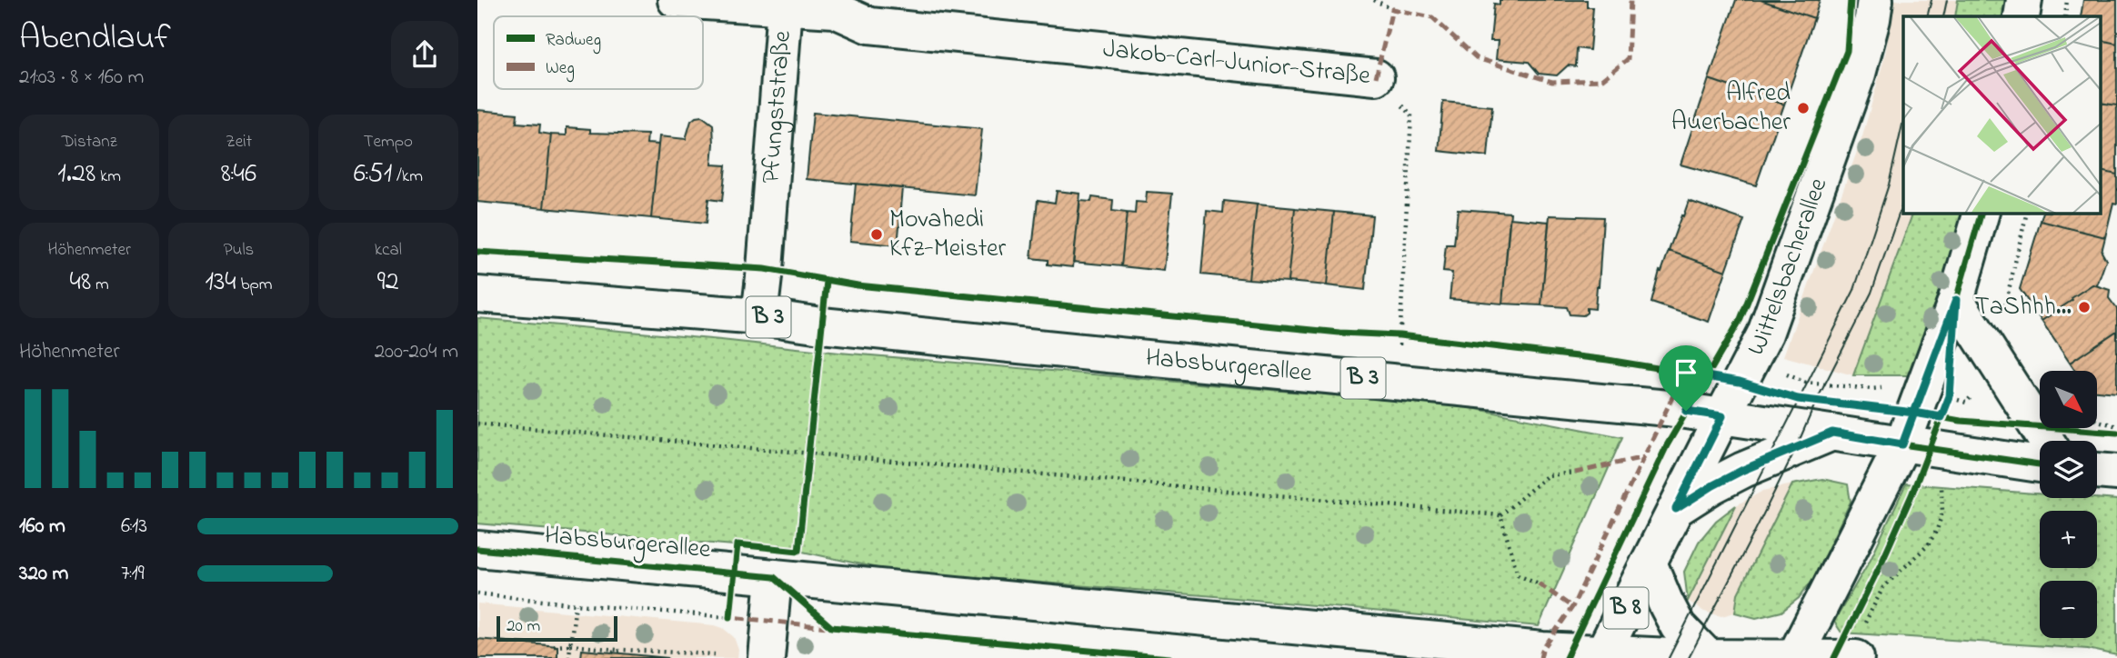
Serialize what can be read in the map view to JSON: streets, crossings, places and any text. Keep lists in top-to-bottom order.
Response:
{
  "streets": {
    "main road": [
      "Jakob-Carl-Junior-Straße",
      "Pfungststraße",
      "Wittelsbacherallee",
      "B 3",
      "Habsburgerallee",
      "B 8"
    ]
  },
  "crossings": [
    ["Jakob-Carl-Junior-Straße", "Pfungststraße"],
    ["Jakob-Carl-Junior-Straße", "Habsburgerallee"],
    ["Pfungststraße", "Habsburgerallee"],
    ["Wittelsbacherallee", "Habsburgerallee"]
  ],
  "places": ["Alfred Auerbacher", "Movahedi Kfz-Meister", "TaShhh..."],
  "legend": ["Radweg", "Weg"],
  "scale_bar": "20 m",
  "north": "bottom right",
  "page": {
    "heading": ["Abendlauf", "21:03 · 8 × 160 m"],
    "stats": [
      ["Distanz", "1.28 km"],
      ["Zeit", "8:46"],
      ["Tempo", "6:51 /km"],
      ["Höhenmeter", "48 m"],
      ["Puls", "134 bpm"],
      ["kcal", "92"]
    ],
    "chart": ["Höhenmeter", "200–204 m"],
    "map_buttons": ["+", "−"],
    "list": [
      {
        "name": "160 m",
        "note": "6:13"
      },
      {
        "name": "320 m",
        "note": "7:19"
      }
    ],
    "scale": "20 m"
  }
}
